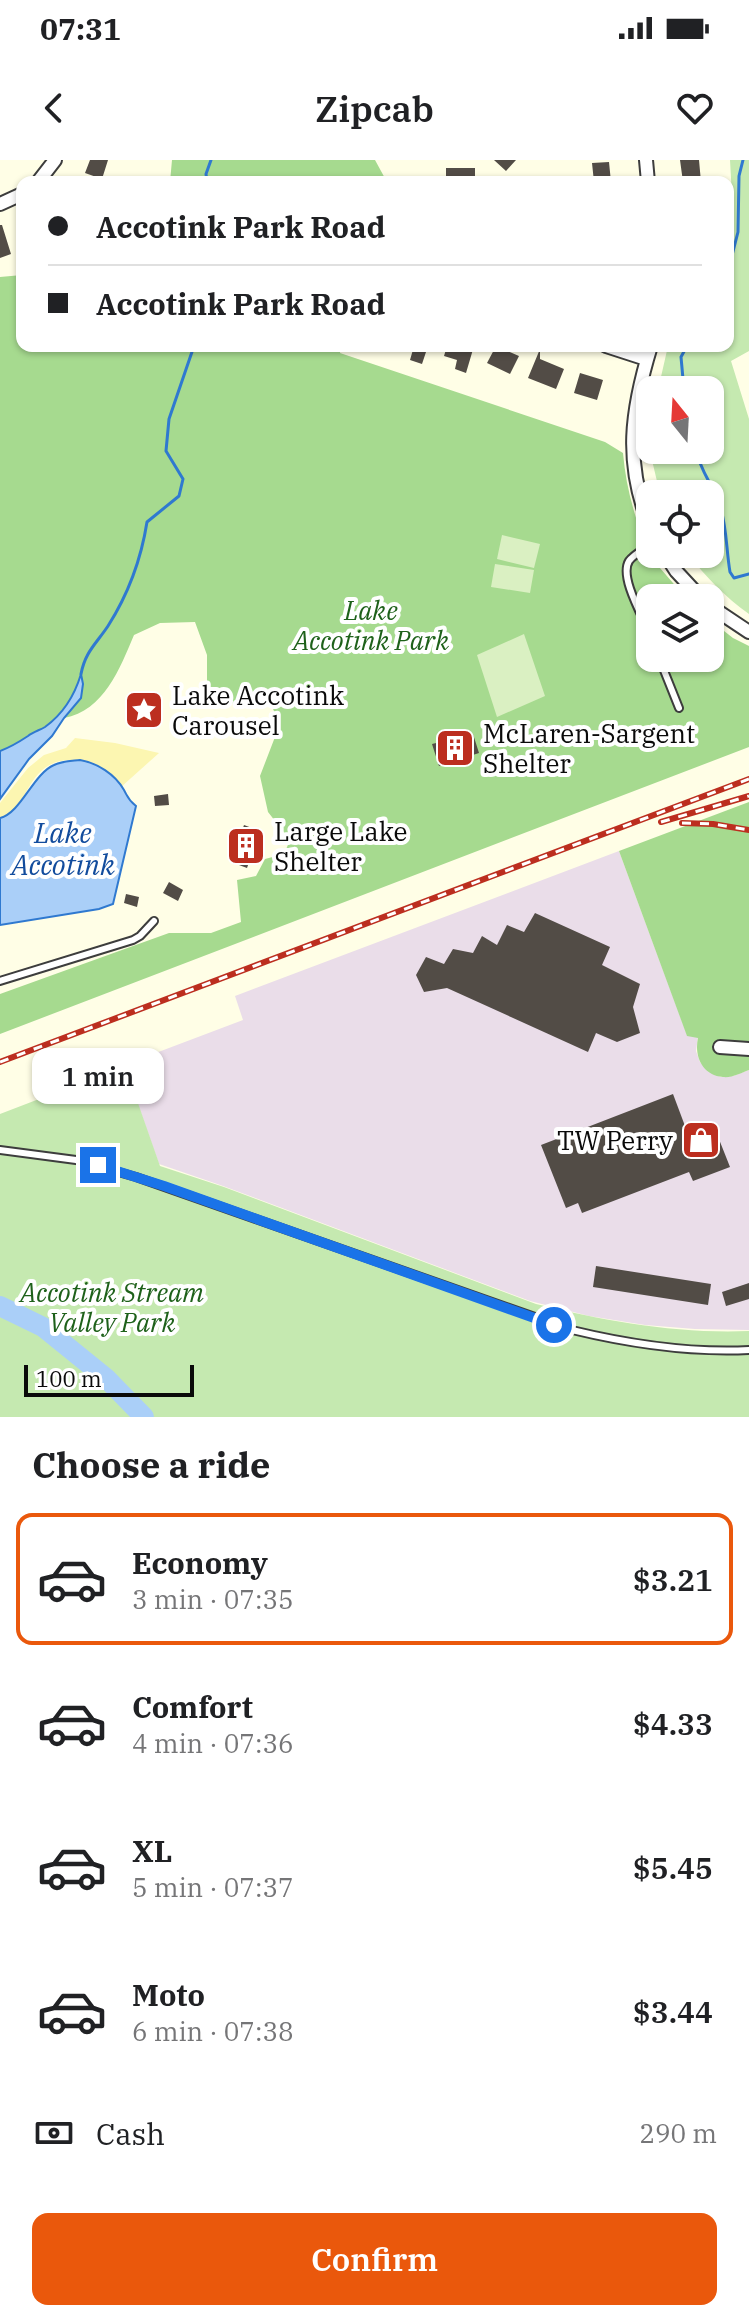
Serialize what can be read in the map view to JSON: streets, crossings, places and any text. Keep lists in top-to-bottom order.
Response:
{
  "water": ["Lake Accotink"],
  "parks": ["Lake Accotink Park", "Accotink Stream Valley Park"],
  "places": {
    "place": ["Lake Accotink Carousel"],
    "building": ["McLaren-Sargent Shelter", "Large Lake Shelter"],
    "shop": ["TW Perry"]
  },
  "scale_bar": "100 m",
  "north": "top",
  "page": {
    "status": "07:31",
    "header": "Zipcab",
    "banner": ["Accotink Park Road", "Accotink Park Road"],
    "bubble": "1 min",
    "scale": "100 m",
    "heading": "Choose a ride",
    "list": [
      {
        "name": "Economy",
        "note": "3 min · 07:35",
        "value": "$3.21"
      },
      {
        "name": "Comfort",
        "note": "4 min · 07:36",
        "value": "$4.33"
      },
      {
        "name": "XL",
        "note": "5 min · 07:37",
        "value": "$5.45"
      },
      {
        "name": "Moto",
        "note": "6 min · 07:38",
        "value": "$3.44"
      }
    ],
    "pay": ["Cash", "290 m"],
    "buttons": "Confirm"
  }
}
